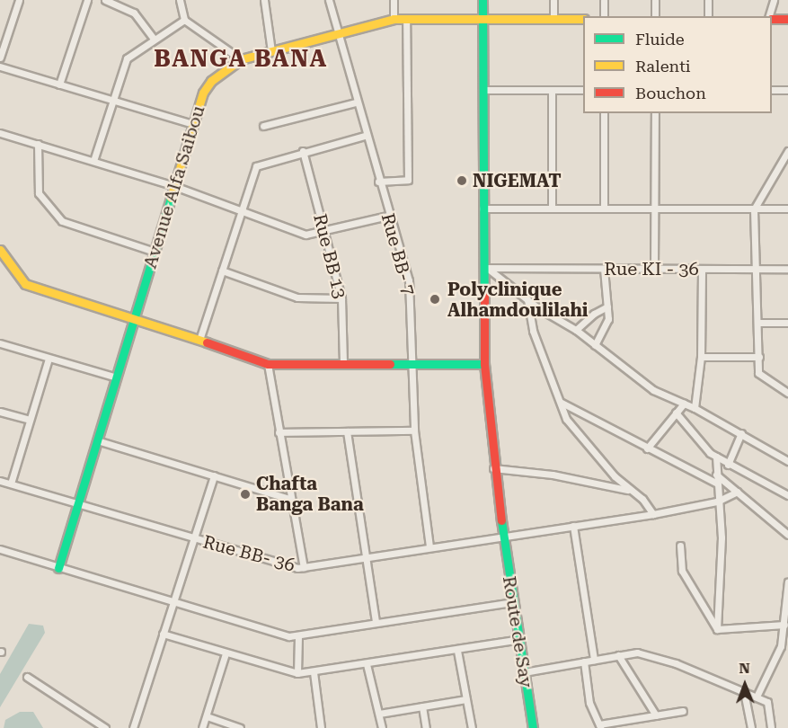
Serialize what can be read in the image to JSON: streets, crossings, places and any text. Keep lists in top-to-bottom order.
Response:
{
  "streets": {
    "street": [
      "Avenue Alfa Saibou",
      "Rue BB- 7",
      "Rue BB 13",
      "Rue KI - 36",
      "Rue BB- 36",
      "Route de Say"
    ]
  },
  "crossings": [
    ["Avenue Alfa Saibou", "Rue BB- 7"],
    ["Avenue Alfa Saibou", "Rue BB- 36"],
    ["Avenue Alfa Saibou", "Route de Say"],
    ["Rue BB- 7", "Rue BB- 36"],
    ["Rue KI - 36", "Route de Say"],
    ["Rue BB- 36", "Route de Say"]
  ],
  "districts": ["BANGA BANA"],
  "places": ["NIGEMAT", "Polyclinique Alhamdoulilahi", "Chafta Banga Bana"],
  "legend": ["Fluide", "Ralenti", "Bouchon"],
  "north": "top"
}
